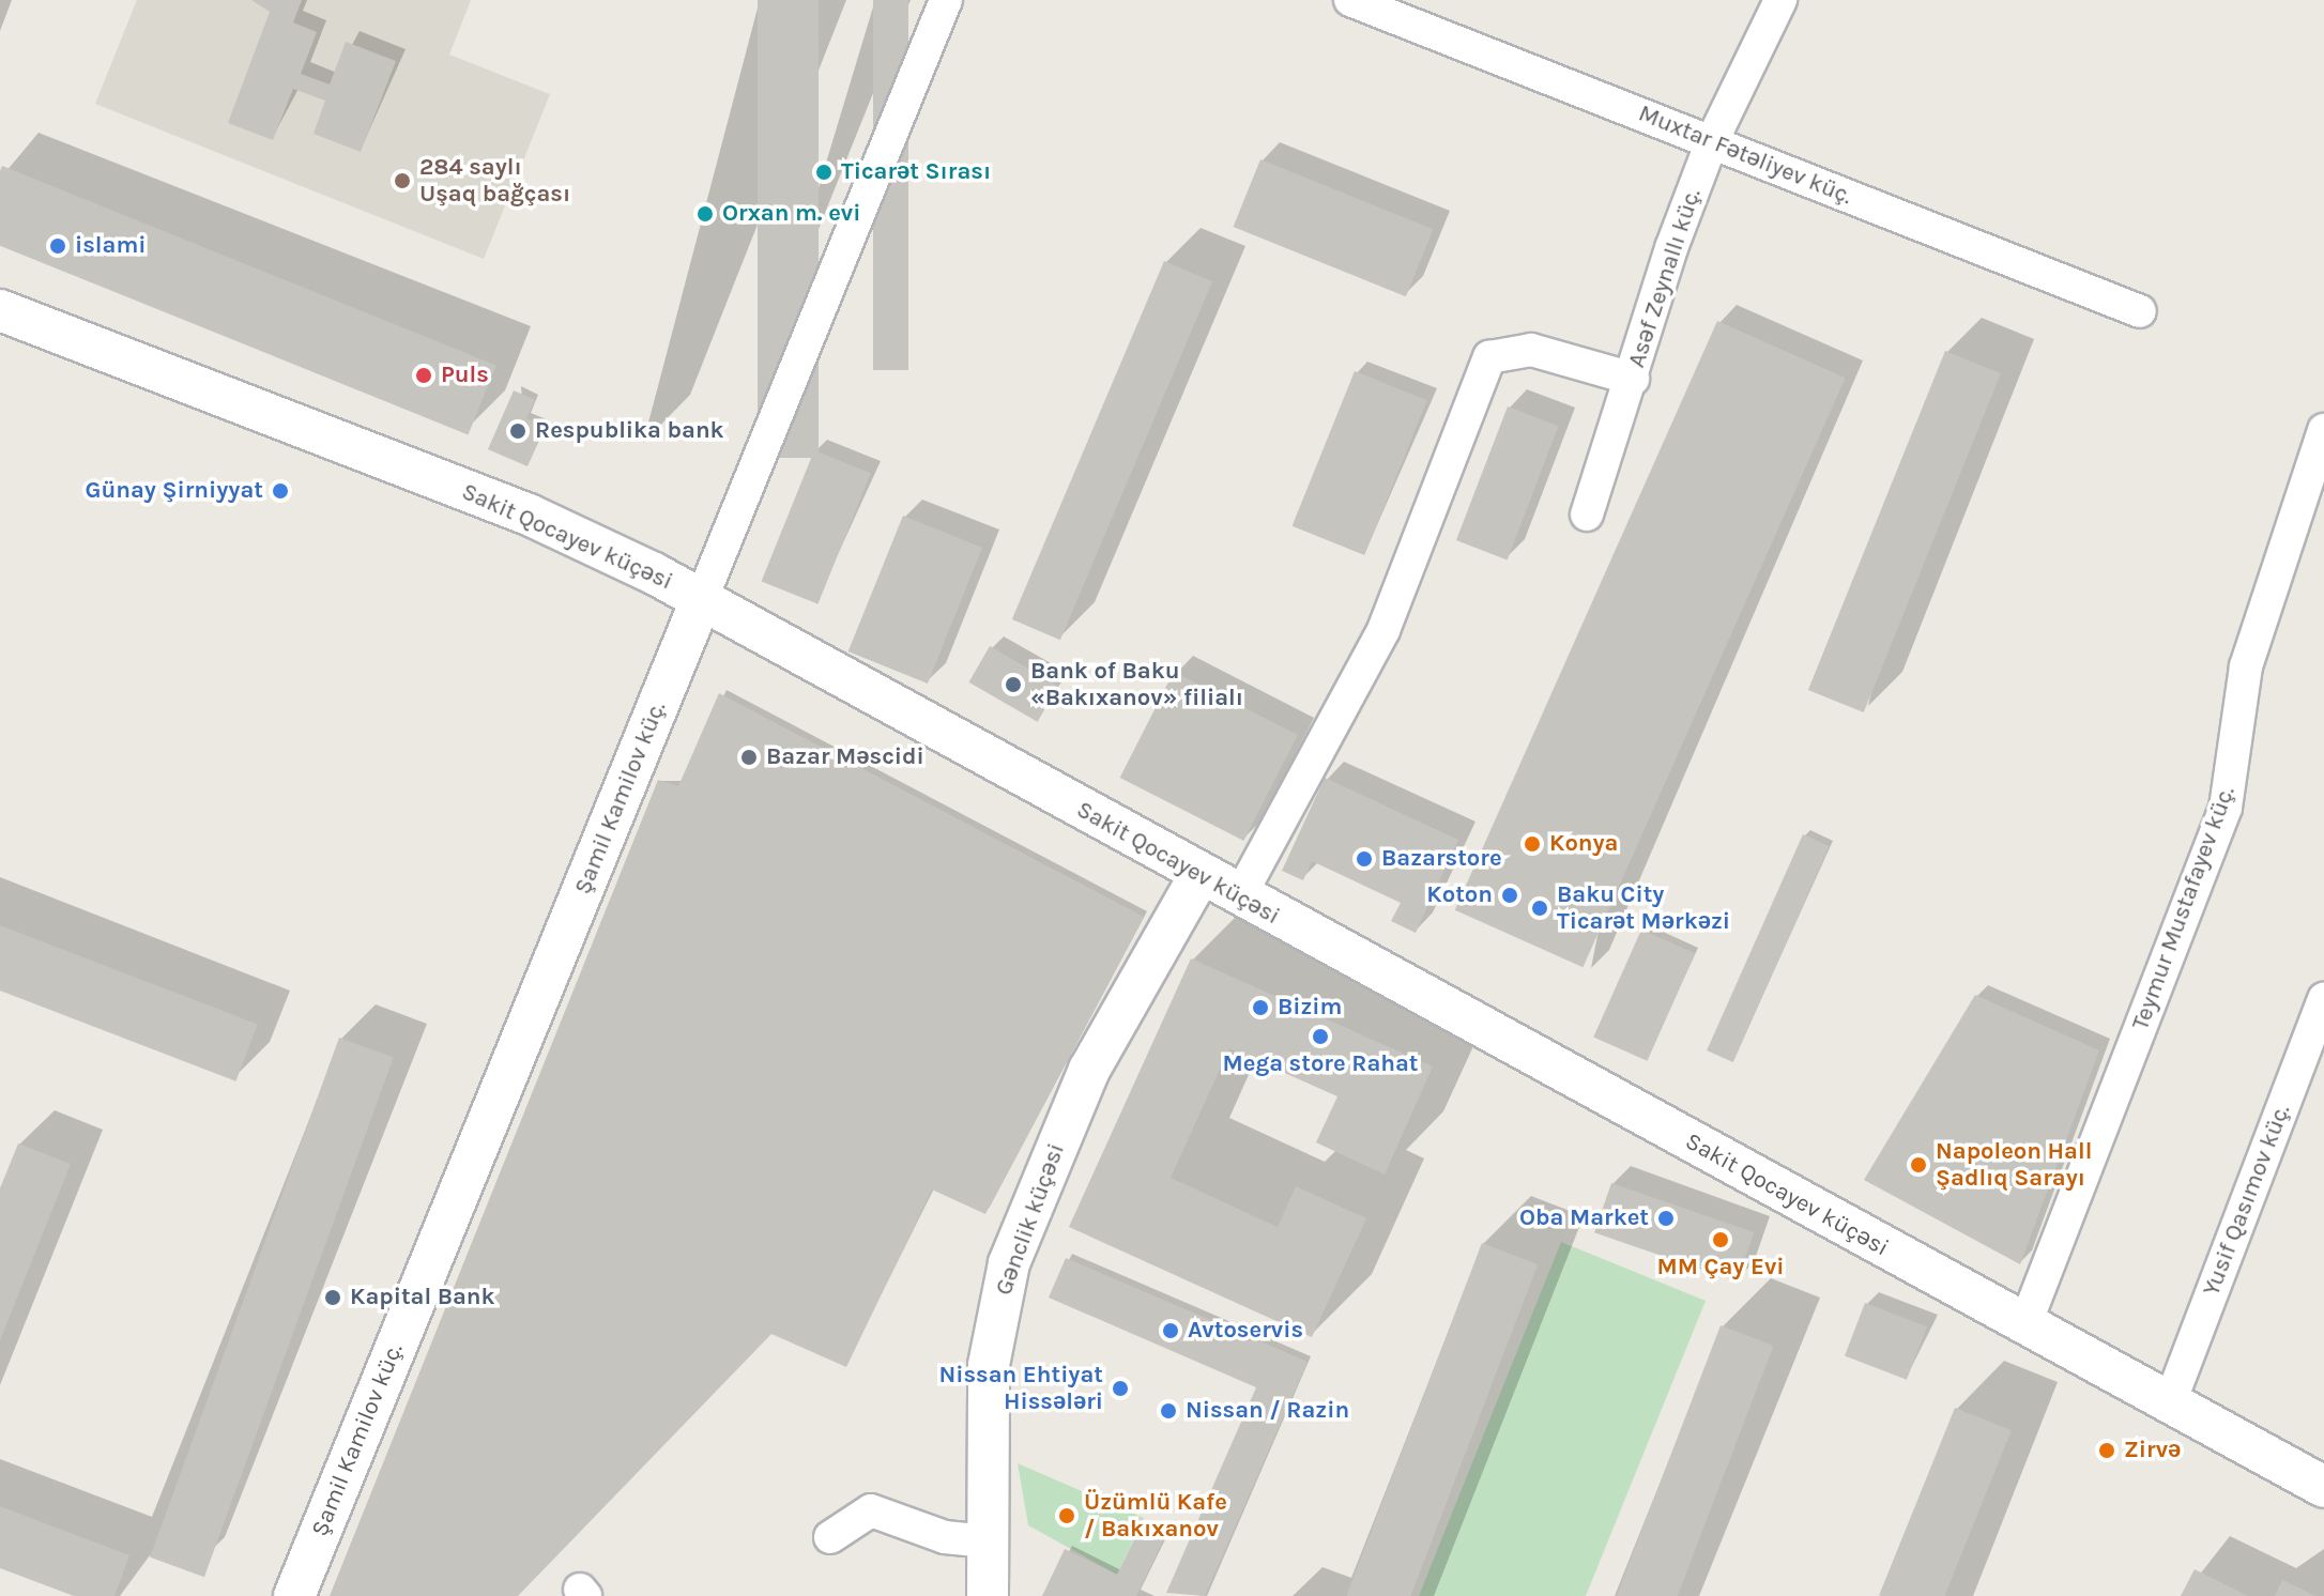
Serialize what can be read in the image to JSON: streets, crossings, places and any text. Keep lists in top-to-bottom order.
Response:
{
  "streets": {
    "street": [
      "Muxtar Fətəliyev küç.",
      "Asəf Zeynallı küç.",
      "Sakit Qocayev küçəsi",
      "Şamil Kamilov küç.",
      "Teymur Mustafayev küç.",
      "Yusif Qasımov küç.",
      "Gənclik küçəsi"
    ]
  },
  "crossings": [
    ["Muxtar Fətəliyev küç.", "Asəf Zeynallı küç."],
    ["Sakit Qocayev küçəsi", "Şamil Kamilov küç."],
    ["Sakit Qocayev küçəsi", "Teymur Mustafayev küç."],
    ["Sakit Qocayev küçəsi", "Yusif Qasımov küç."],
    ["Sakit Qocayev küçəsi", "Gənclik küçəsi"]
  ],
  "places": [
    "Ticarət Sırası",
    "284 saylı Uşaq bağçası",
    "Orxan m. evi",
    "islami",
    "Puls",
    "Respublika bank",
    "Günay Şirniyyat",
    "Bank of Baku «Bakıxanov» filialı",
    "Bazar Məscidi",
    "Konya",
    "Bazarstore",
    "Koton",
    "Baku City Ticarət Mərkəzi",
    "Bizim",
    "Mega store Rahat",
    "Napoleon Hall Şadlıq Sarayı",
    "Oba Market",
    "MM Çay Evi",
    "Kapital Bank",
    "Avtoservis",
    "Nissan Ehtiyat Hissələri",
    "Nissan / Razin",
    "Zirvə",
    "Üzümlü Kafe / Bakıxanov"
  ]
}
